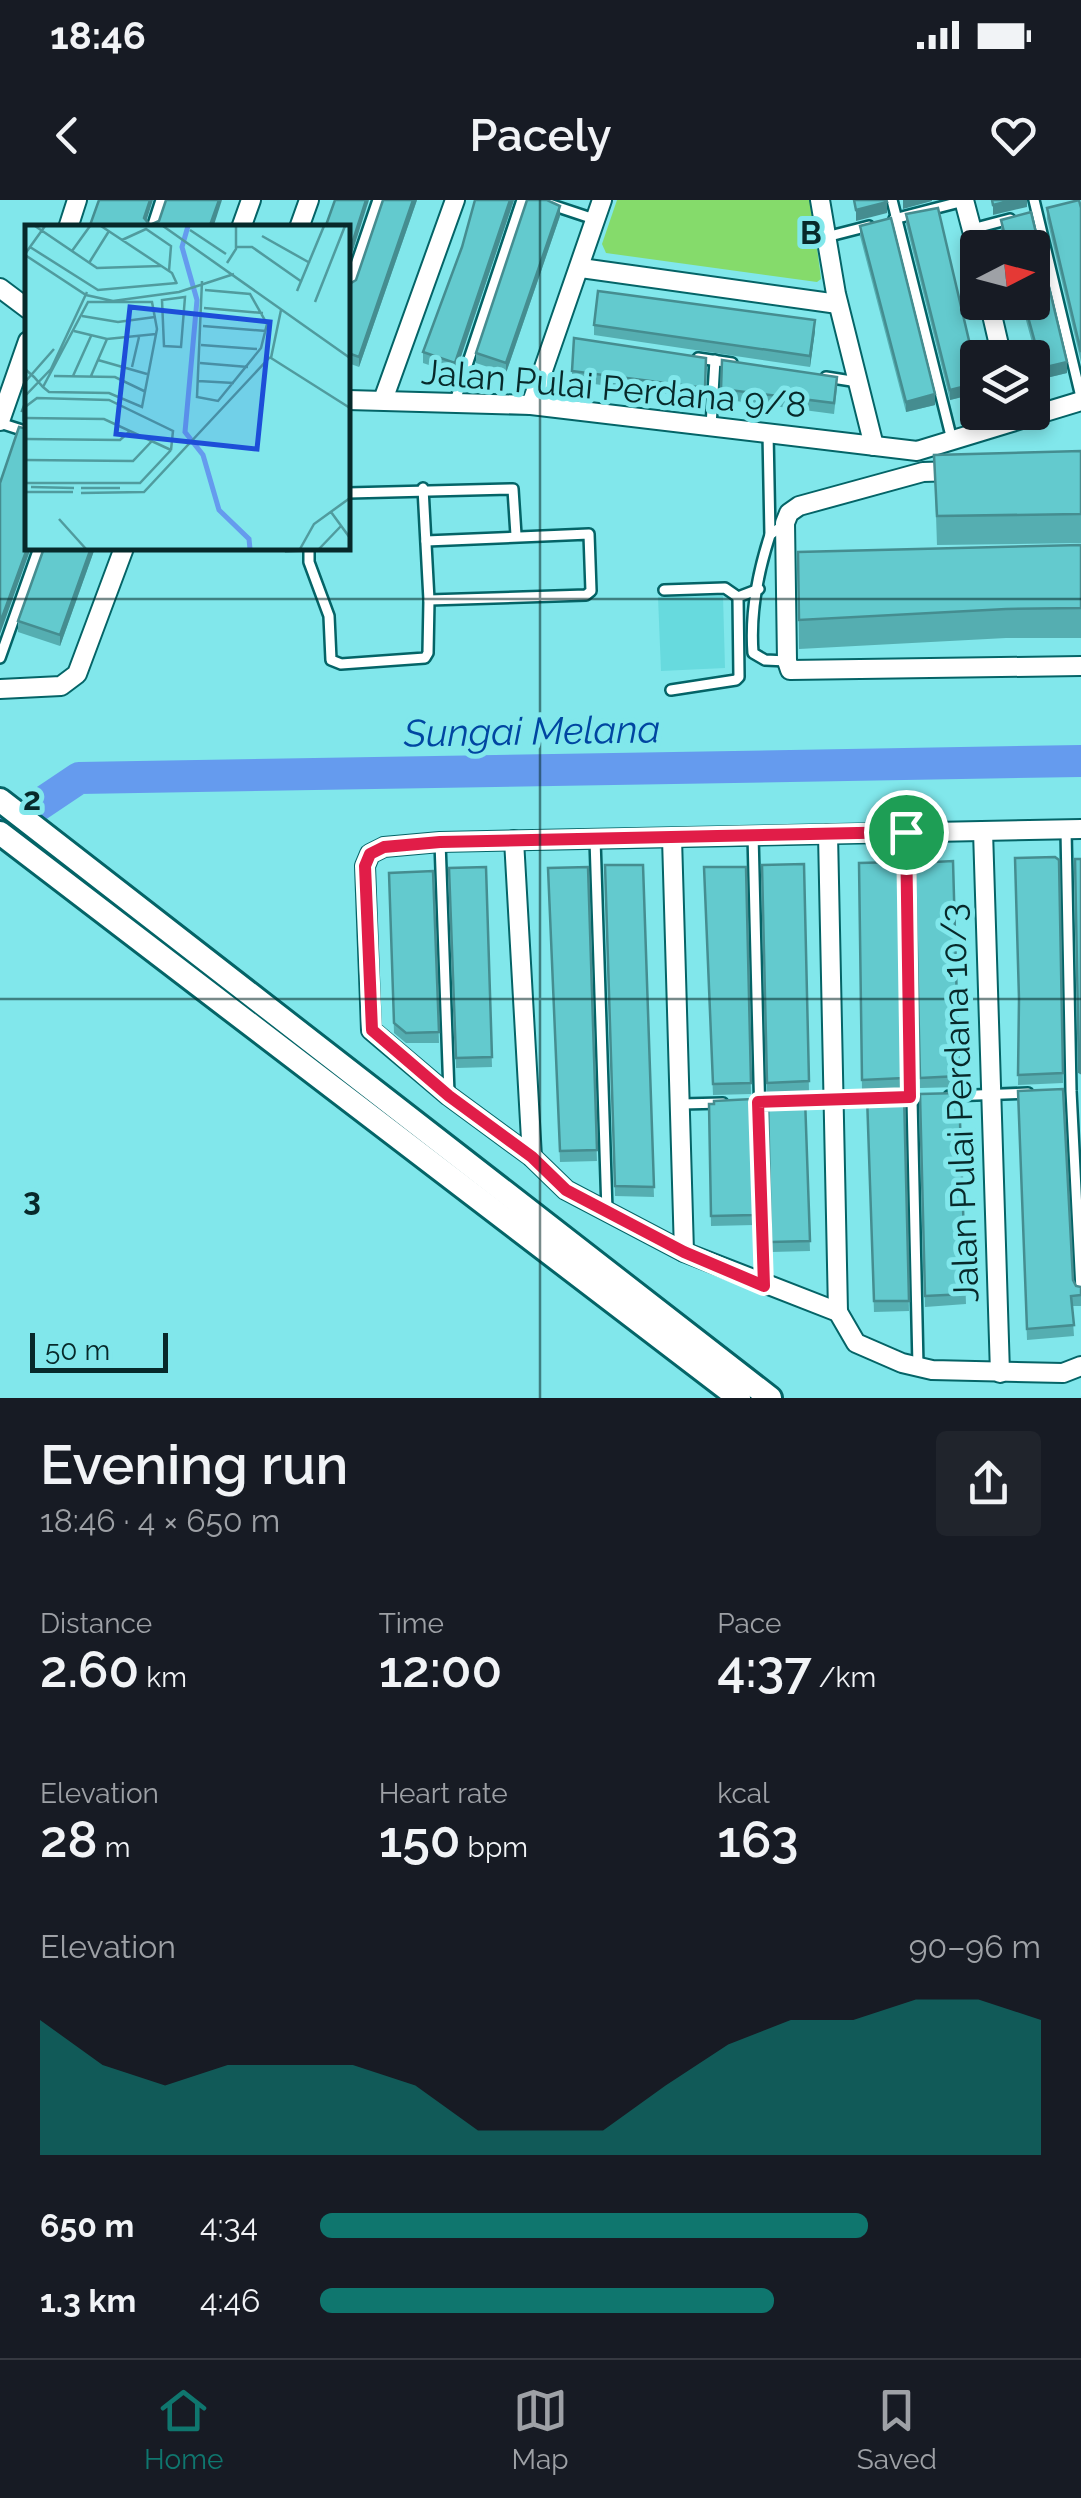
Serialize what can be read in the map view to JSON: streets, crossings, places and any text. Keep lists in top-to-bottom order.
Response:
{
  "streets": {
    "street": ["Jalan Pulai Perdana 9/8", "Jalan Pulai Perdana 10/3"]
  },
  "water": ["Sungai Melana"],
  "scale_bar": "50 m",
  "north": "right",
  "page": {
    "status": "18:46",
    "header": "Pacely",
    "scale": "50 m",
    "heading": ["Evening run", "18:46 · 4 × 650 m"],
    "stats": [
      ["Distance", "2.60 km"],
      ["Time", "12:00"],
      ["Pace", "4:37 /km"],
      ["Elevation", "28 m"],
      ["Heart rate", "150 bpm"],
      ["kcal", "163"]
    ],
    "chart": ["Elevation", "90–96 m"],
    "list": [
      {
        "name": "650 m",
        "note": "4:34"
      },
      {
        "name": "1.3 km",
        "note": "4:46"
      }
    ],
    "tabs": ["Home", "Map", "Saved"]
  },
  "grid": {
    "columns": ["B"],
    "rows": ["2", "3"]
  }
}
